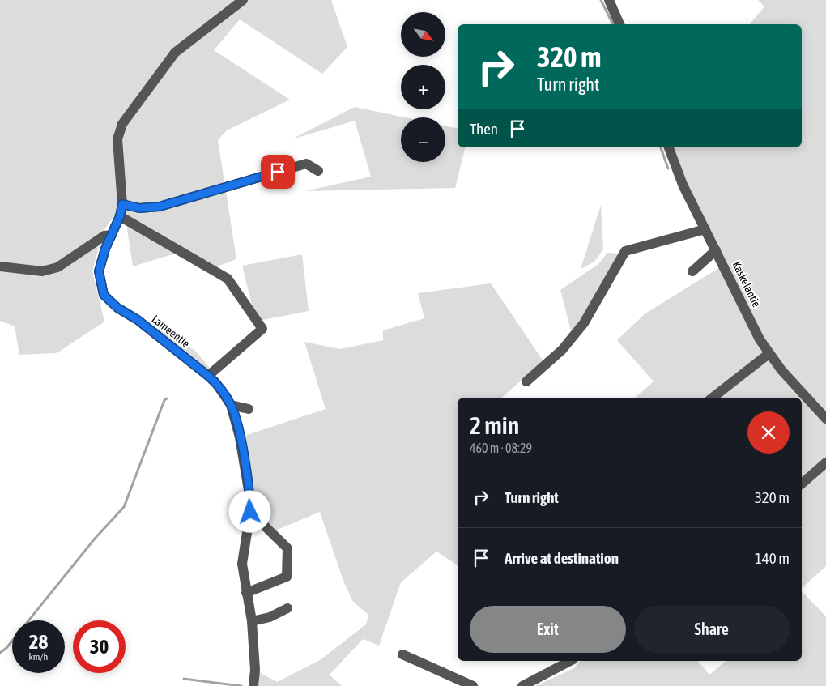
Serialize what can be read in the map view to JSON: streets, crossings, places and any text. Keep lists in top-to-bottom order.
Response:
{
  "streets": {
    "street": ["Kaskelantie", "Laineentie"]
  },
  "north": "bottom right",
  "page": {
    "map_buttons": ["+", "−"],
    "turn": ["320 m", "Turn right"],
    "then": "Then",
    "heading": ["2 min", "460 m · 08:29"],
    "list": [
      {
        "name": "Turn right",
        "value": "320 m"
      },
      {
        "name": "Arrive at destination",
        "value": "140 m"
      }
    ],
    "buttons": ["Exit", "Share"],
    "speed": "28 km/h",
    "limit": "30"
  }
}
